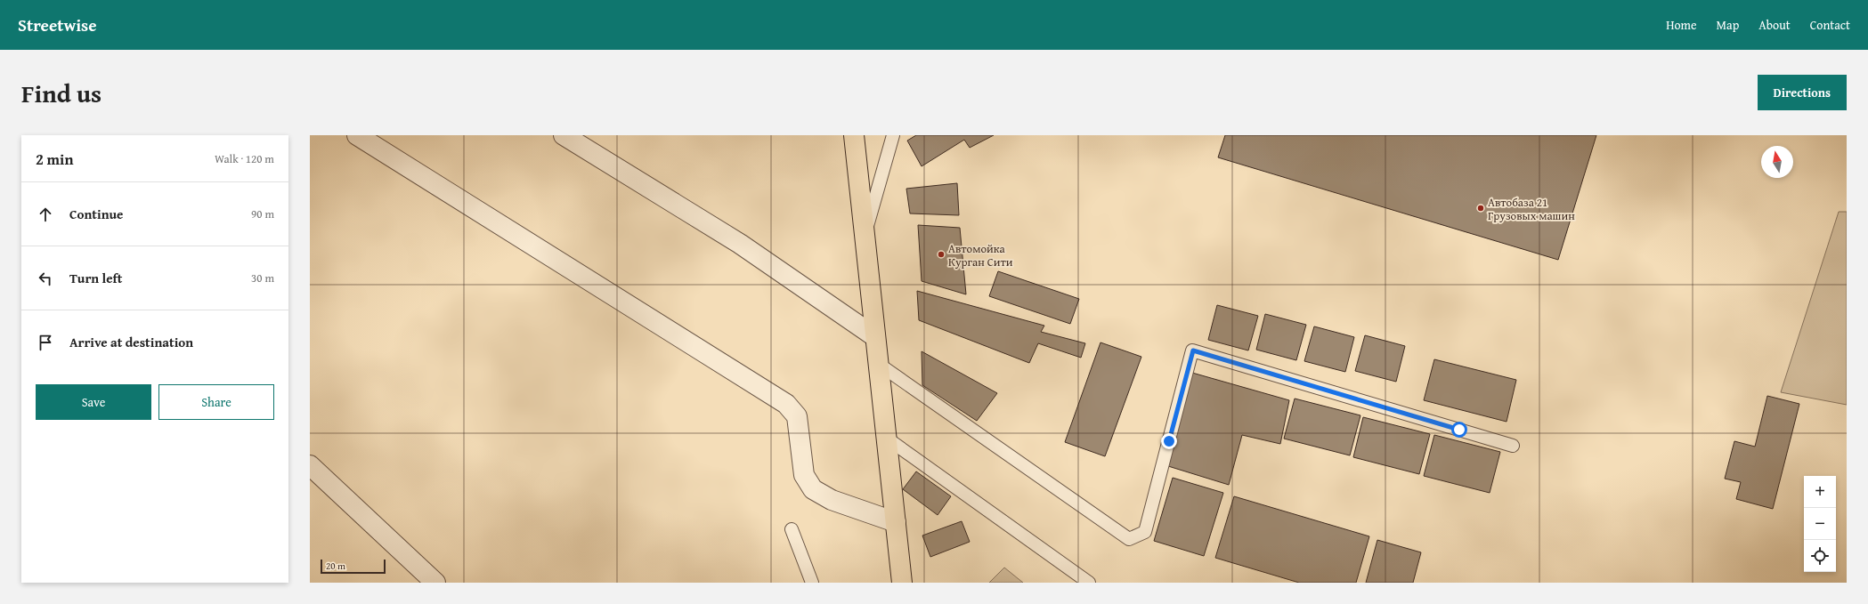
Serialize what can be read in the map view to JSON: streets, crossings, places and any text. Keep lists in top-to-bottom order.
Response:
{
  "places": ["Автобаза 21 Грузовых машин", "Автомойка Курган Сити"],
  "scale_bar": "20 m",
  "north": "top",
  "page": {
    "header": "Streetwise",
    "nav": [
      "Home",
      "Map",
      "About",
      "Contact"
    ],
    "title": "Find us",
    "buttons": [
      "Directions",
      ["Save", "Share"]
    ],
    "heading": ["2 min", "Walk · 120 m"],
    "list": [
      ["Continue", "90 m"],
      ["Turn left", "30 m"],
      "Arrive at destination"
    ],
    "map_buttons": ["+", "−"],
    "scale": "20 m"
  }
}
